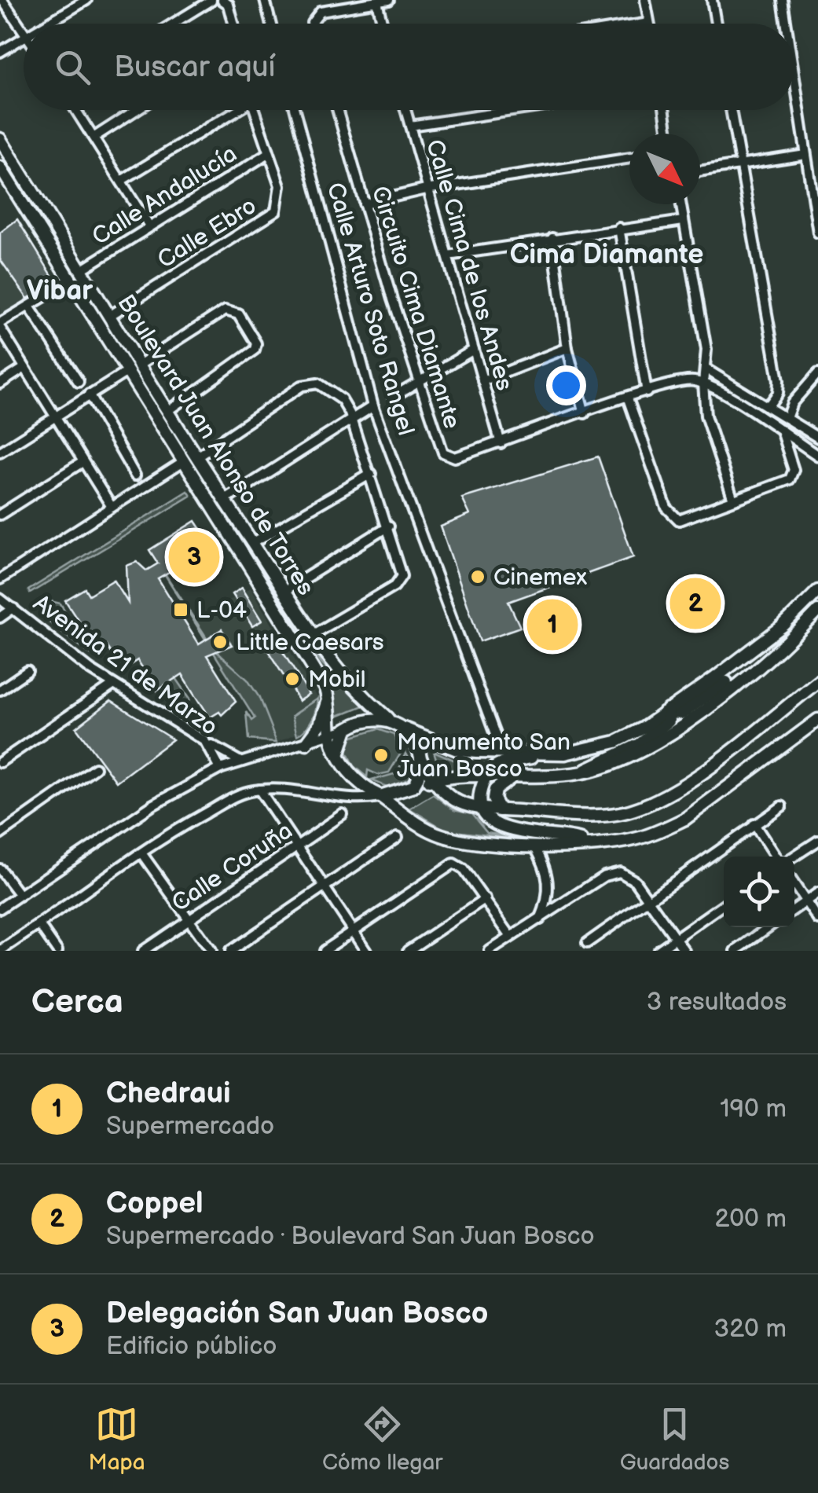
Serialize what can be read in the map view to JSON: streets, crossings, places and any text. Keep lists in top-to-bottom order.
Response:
{
  "streets": {
    "main road": ["Boulevard Juan Alonso de Torres"],
    "street": [
      "Calle Andalucía",
      "Calle Ebro",
      "Calle Cima de los Andes",
      "Circuito Cima Diamante",
      "Calle Arturo Soto Rangel",
      "Avenida 21 de Marzo",
      "Calle Coruña"
    ]
  },
  "crossings": [
    ["Calle Andalucía", "Calle Ebro"],
    ["Calle Andalucía", "Boulevard Juan Alonso de Torres"],
    ["Calle Ebro", "Boulevard Juan Alonso de Torres"],
    ["Calle Cima de los Andes", "Circuito Cima Diamante"]
  ],
  "districts": ["Cima Diamante", "Vibar"],
  "places": {
    "other": [
      "Cinemex",
      "Little Caesars",
      "Mobil",
      "Monumento San Juan Bosco"
    ],
    "transit": ["L-04"]
  },
  "north": "bottom right",
  "page": {
    "search": "Buscar aquí",
    "pins": ["3", "2", "1"],
    "heading": ["Cerca", "3 resultados"],
    "list": [
      {
        "mark": "1",
        "name": "Chedraui",
        "note": "Supermercado",
        "value": "190 m"
      },
      {
        "mark": "2",
        "name": "Coppel",
        "note": "Supermercado · Boulevard San Juan Bosco",
        "value": "200 m"
      },
      {
        "mark": "3",
        "name": "Delegación San Juan Bosco",
        "note": "Edificio público",
        "value": "320 m"
      }
    ],
    "nav": ["Mapa", "Cómo llegar", "Guardados"]
  }
}
